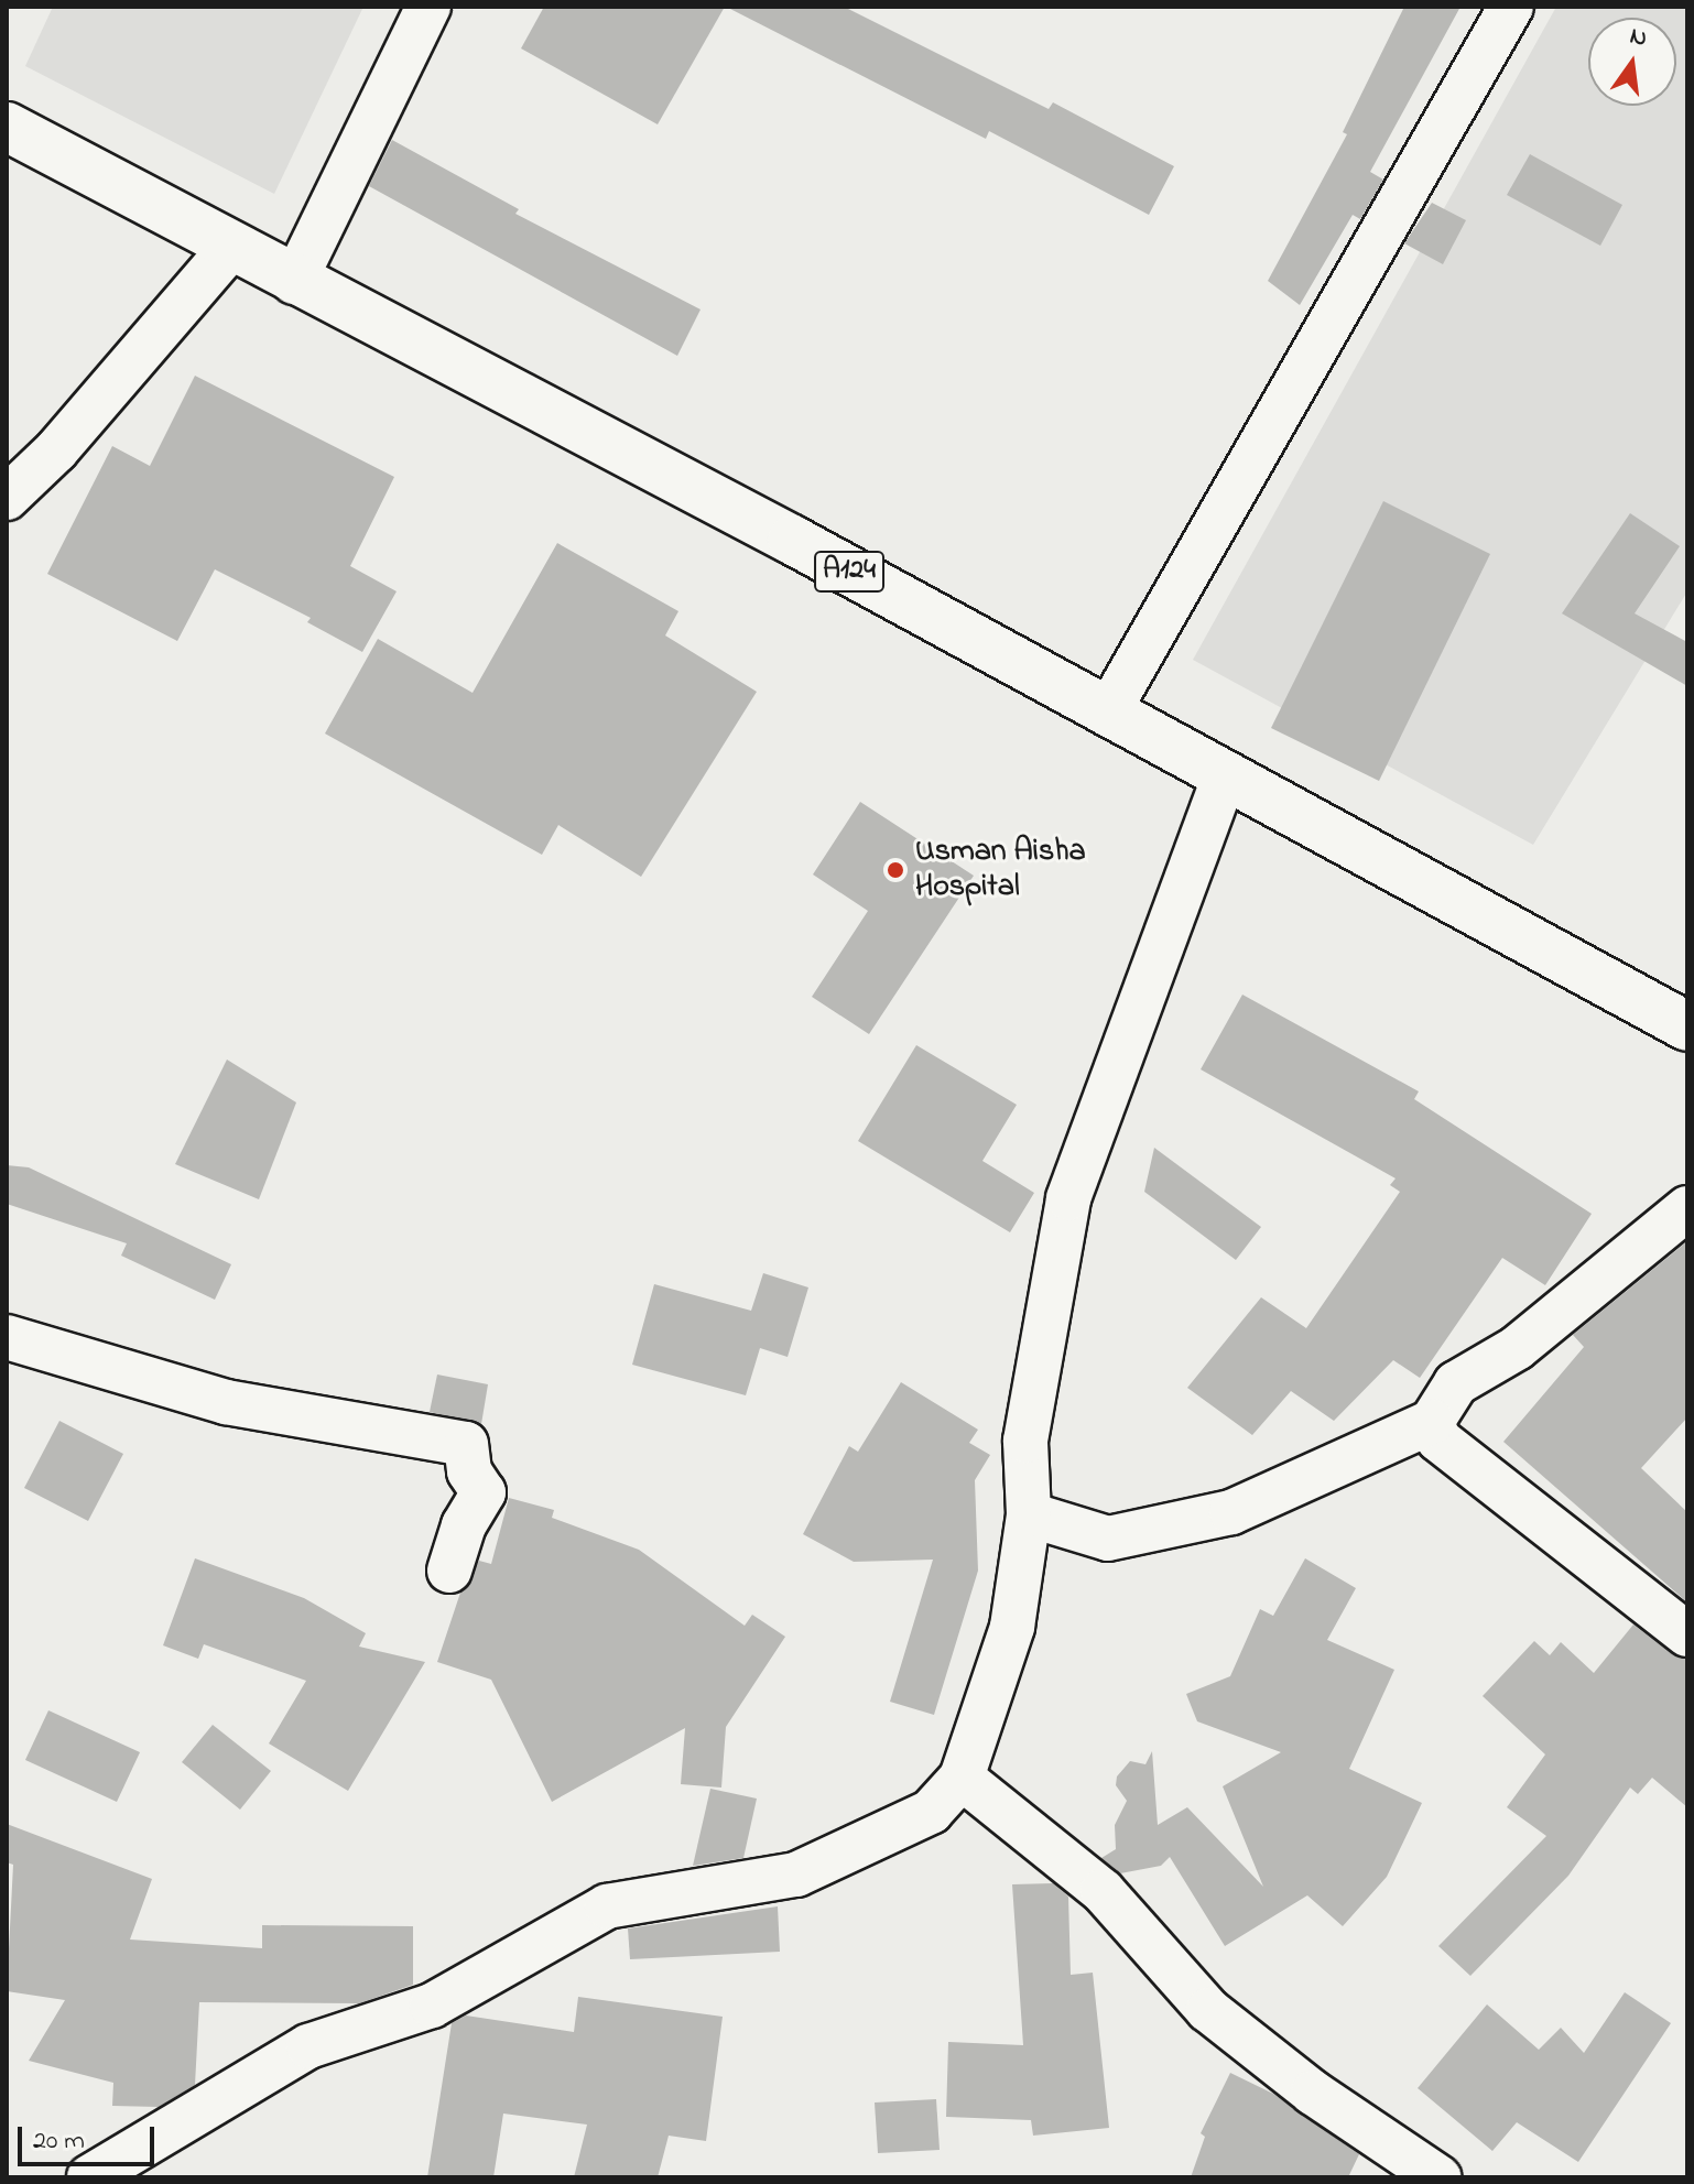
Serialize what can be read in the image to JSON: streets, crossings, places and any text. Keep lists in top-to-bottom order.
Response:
{
  "streets": {
    "highway": ["A124"]
  },
  "places": ["Usman Aisha Hospital"],
  "scale_bar": "20 m",
  "north": "top"
}
